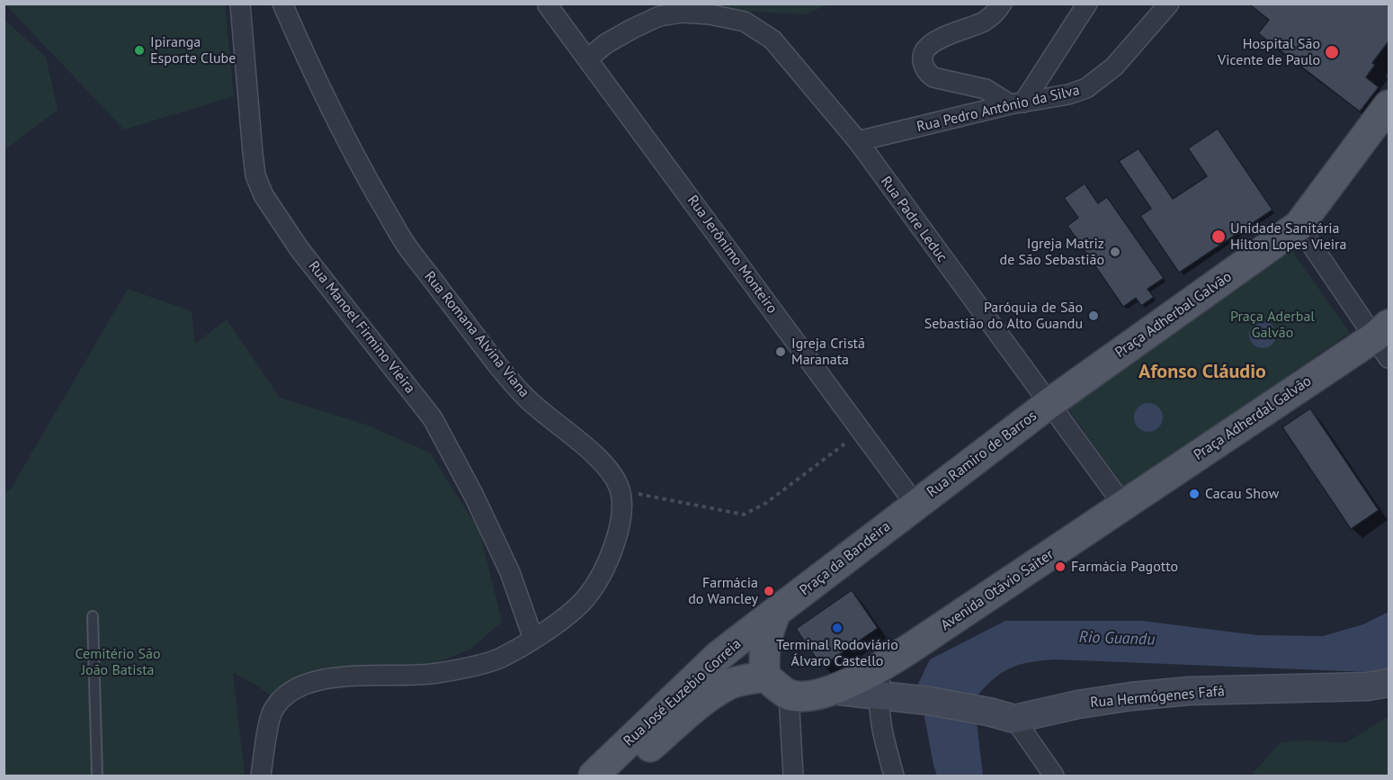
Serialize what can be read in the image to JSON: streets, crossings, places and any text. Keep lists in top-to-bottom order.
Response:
{
  "streets": {
    "main road": [
      "Praça Adherbal Galvão",
      "Praça Adherdal Galvão",
      "Rua Ramiro de Barros",
      "Praça da Bandeira",
      "Avenida Otávio Saiter",
      "Rua José Euzebio Correia"
    ],
    "street": [
      "Rua Pedro Antônio da Silva",
      "Rua Padre Leduc",
      "Rua Jerônimo Monteiro",
      "Rua Manoel Firmino Vieira",
      "Rua Romana Alvina Viana",
      "Rua Hermógenes Fafá"
    ]
  },
  "crossings": [
    ["Rua Pedro Antônio da Silva", "Rua Padre Leduc"],
    ["Rua Padre Leduc", "Rua Jerônimo Monteiro"],
    ["Rua Padre Leduc", "Praça Adherbal Galvão"],
    ["Rua Padre Leduc", "Rua Ramiro de Barros"],
    ["Rua Jerônimo Monteiro", "Rua Ramiro de Barros"],
    ["Rua Jerônimo Monteiro", "Praça da Bandeira"],
    ["Praça Adherbal Galvão", "Praça Adherdal Galvão"],
    ["Praça Adherbal Galvão", "Rua Ramiro de Barros"],
    ["Praça Adherdal Galvão", "Avenida Otávio Saiter"],
    ["Rua Ramiro de Barros", "Praça da Bandeira"],
    ["Praça da Bandeira", "Rua José Euzebio Correia"],
    ["Avenida Otávio Saiter", "Rua Hermógenes Fafá"]
  ],
  "districts": ["Afonso Cláudio"],
  "water": ["Rio Guandu"],
  "parks": ["Praça Aderbal Galvão", "Cemitério São João Batista"],
  "places": [
    "Ipiranga Esporte Clube",
    "Hospital São Vicente de Paulo",
    "Unidade Sanitária Hilton Lopes Vieira",
    "Igreja Matriz de São Sebastião",
    "Paróquia de São Sebastião do Alto Guandu",
    "Igreja Cristã Maranata",
    "Cacau Show",
    "Farmácia Pagotto",
    "Farmácia do Wancley",
    "Terminal Rodoviário Álvaro Castello"
  ]
}
